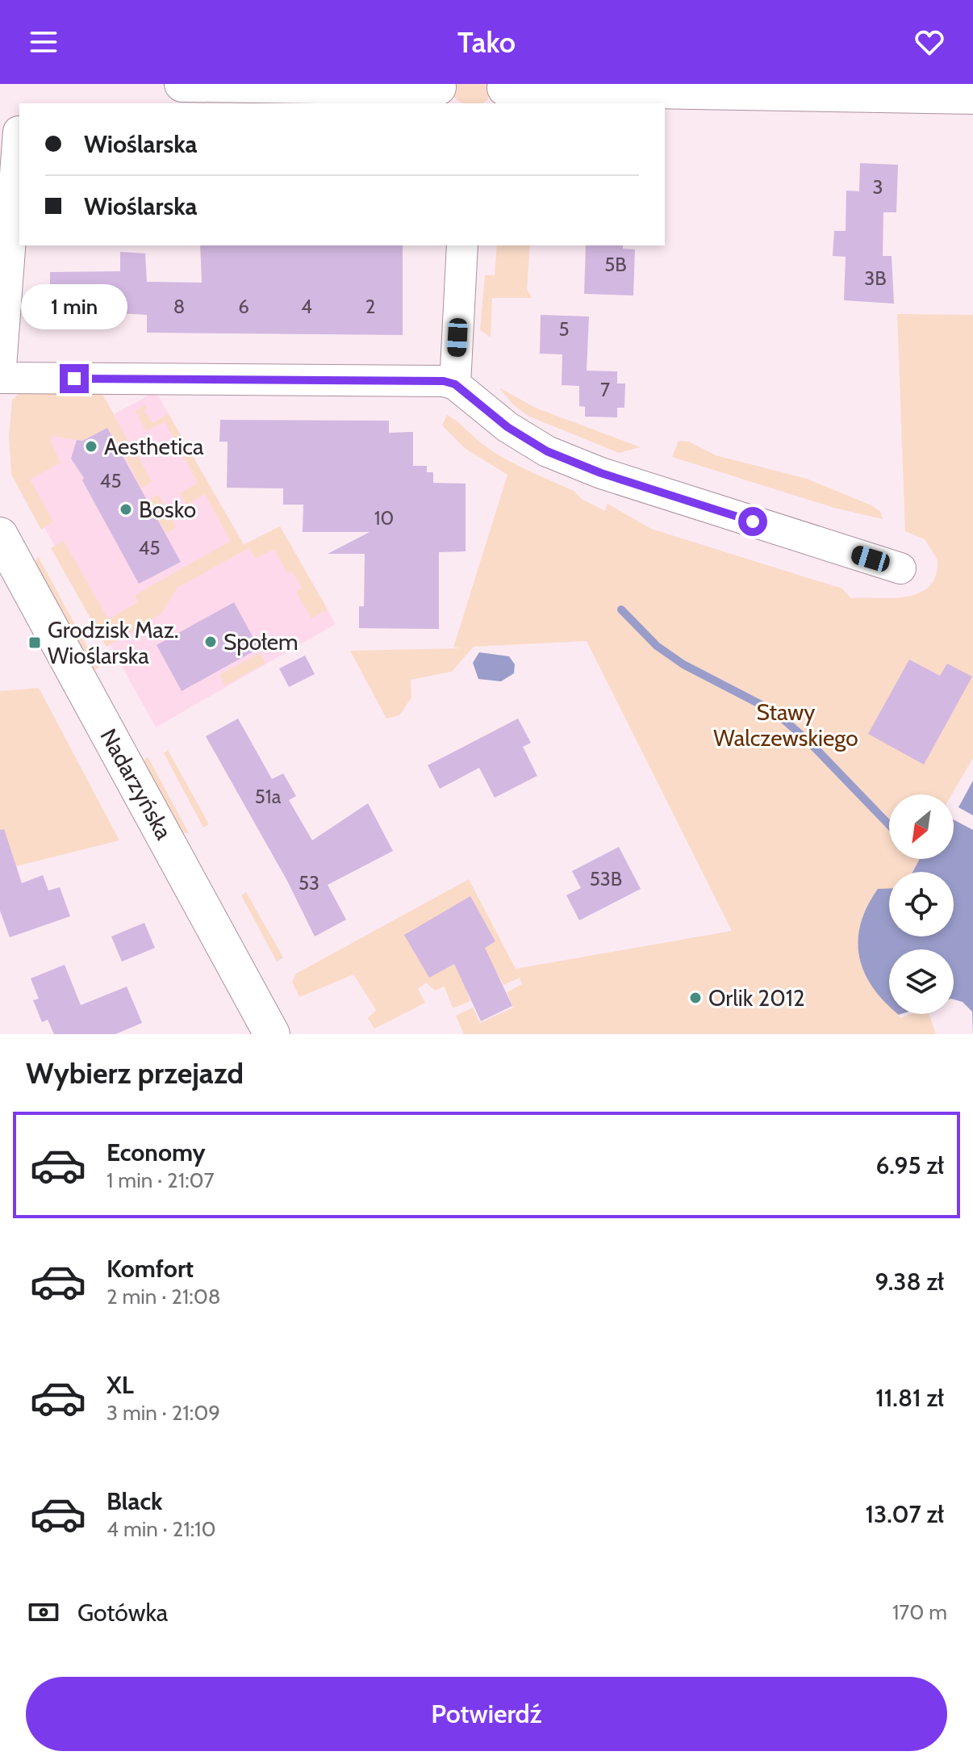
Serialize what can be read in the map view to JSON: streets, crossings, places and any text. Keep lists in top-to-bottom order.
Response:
{
  "streets": {
    "street": ["Nadarzyńska"]
  },
  "parks": ["Stawy Walczewskiego"],
  "places": {
    "other": [
      "Aesthetica",
      "Bosko",
      "Społem",
      "Orlik 2012"
    ],
    "transit": ["Grodzisk Maz. Wioślarska"]
  },
  "house_numbers": [
    "3",
    "5B",
    "3B",
    "8",
    "6",
    "4",
    "2",
    "5",
    "7",
    "45",
    "10",
    "45",
    "51a",
    "53B",
    "53"
  ],
  "north": "bottom left",
  "page": {
    "header": "Tako",
    "banner": ["Wioślarska", "Wioślarska"],
    "bubble": "1 min",
    "heading": "Wybierz przejazd",
    "list": [
      {
        "name": "Economy",
        "note": "1 min · 21:07",
        "value": "6.95 zł"
      },
      {
        "name": "Komfort",
        "note": "2 min · 21:08",
        "value": "9.38 zł"
      },
      {
        "name": "XL",
        "note": "3 min · 21:09",
        "value": "11.81 zł"
      },
      {
        "name": "Black",
        "note": "4 min · 21:10",
        "value": "13.07 zł"
      }
    ],
    "pay": ["Gotówka", "170 m"],
    "buttons": "Potwierdź"
  }
}
